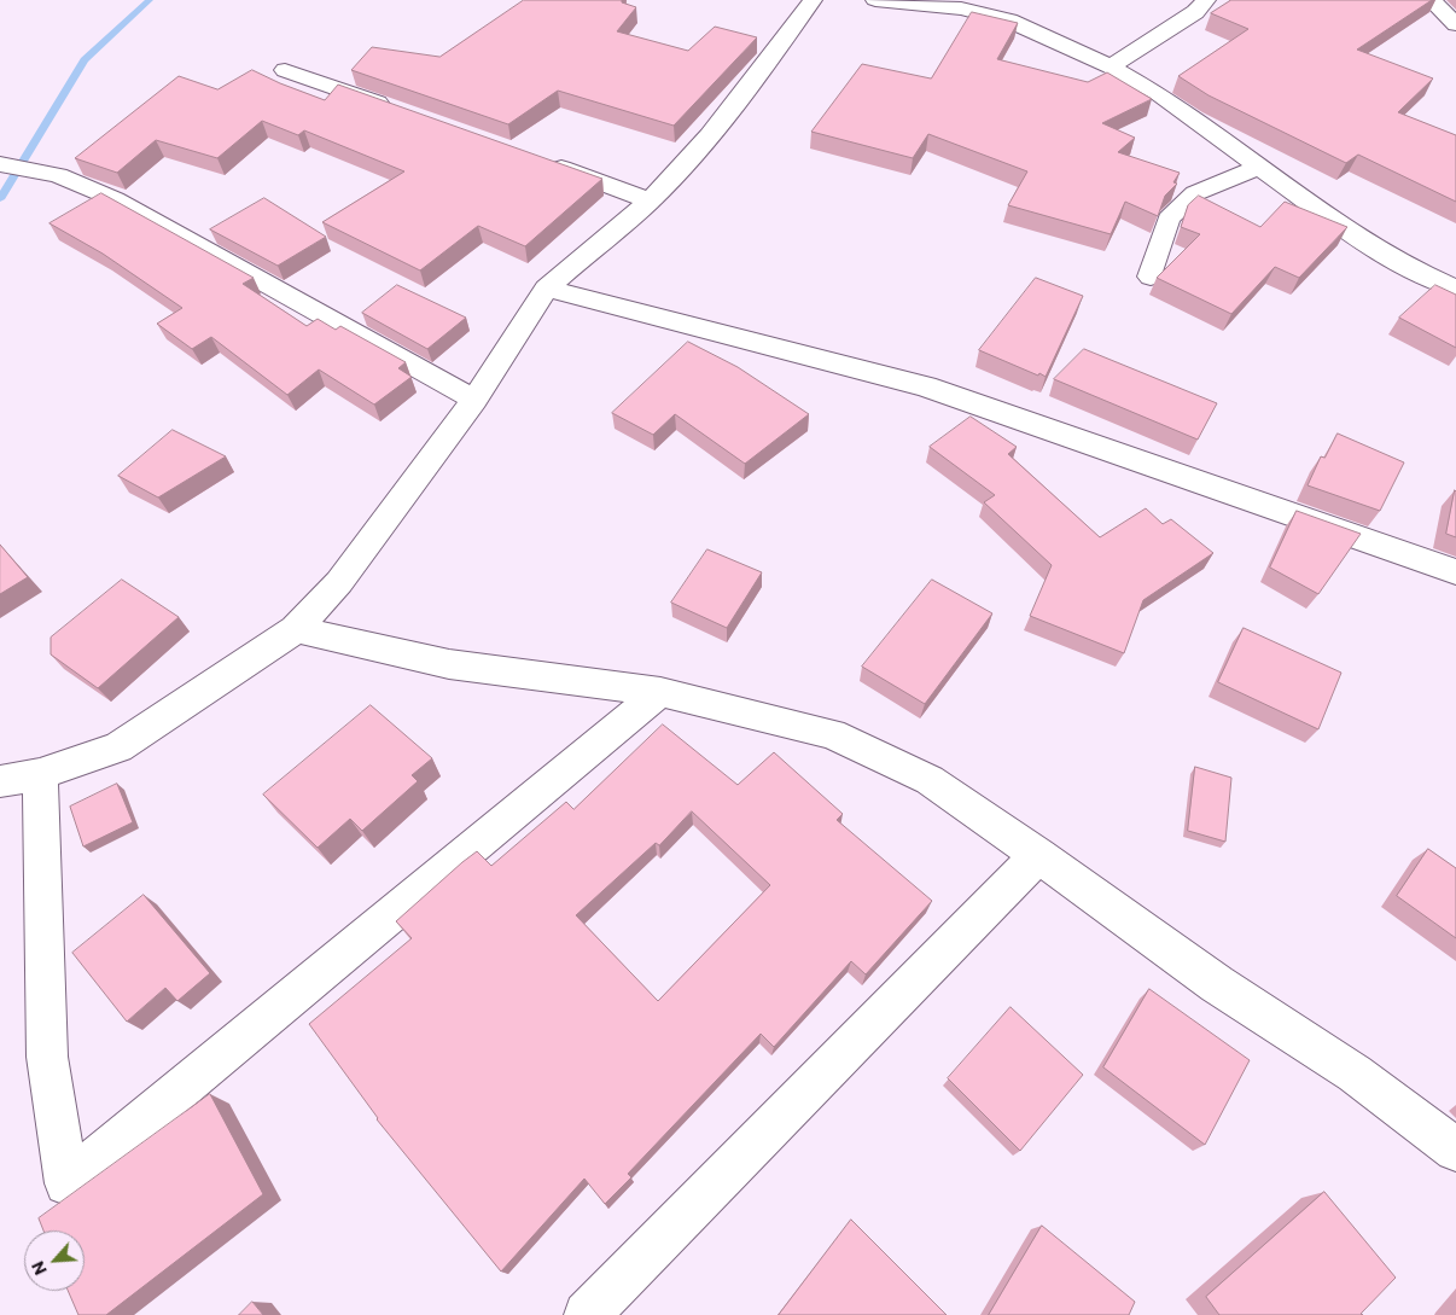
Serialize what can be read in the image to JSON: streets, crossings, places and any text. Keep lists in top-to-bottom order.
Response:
{
  "north": "bottom left"
}
